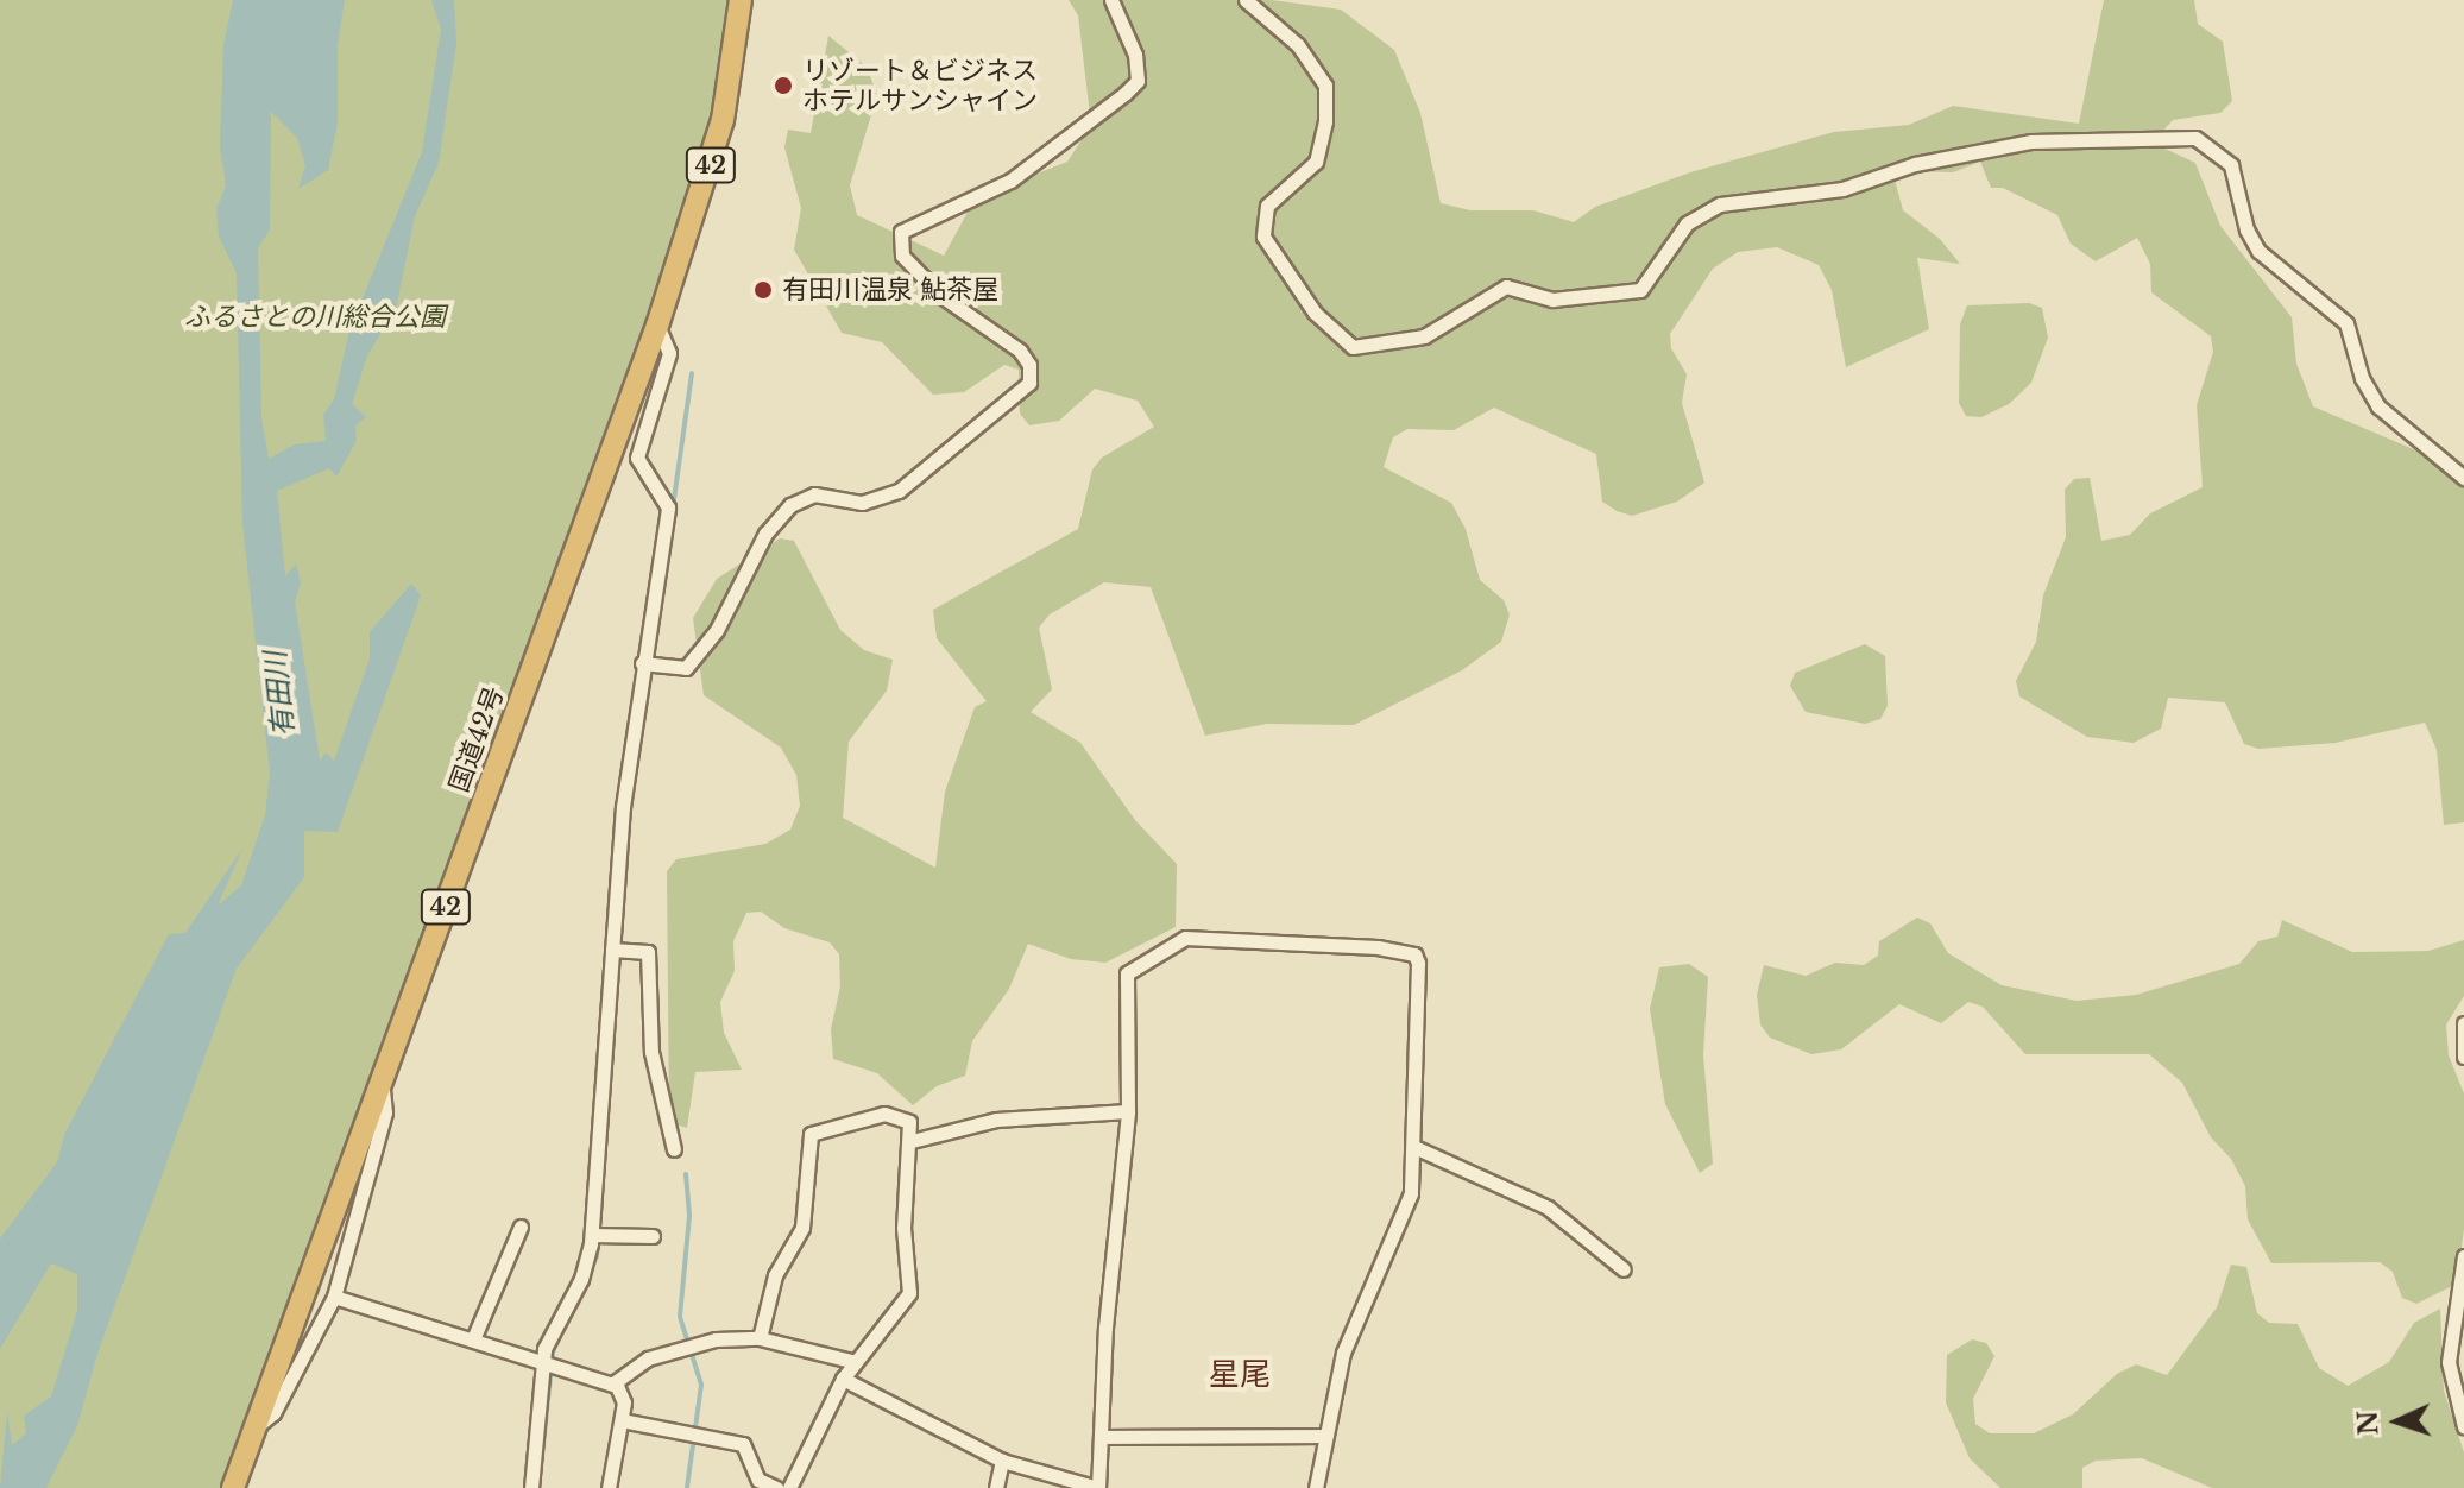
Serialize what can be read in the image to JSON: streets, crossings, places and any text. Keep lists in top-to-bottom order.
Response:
{
  "streets": {
    "highway": ["42", "国道42号"]
  },
  "districts": ["星尾"],
  "water": ["有田川"],
  "parks": ["ふるさとの川総合公園"],
  "places": ["リゾート＆ビジネス ホテルサンシャイン", "有田川温泉 鮎茶屋"],
  "north": "left"
}
